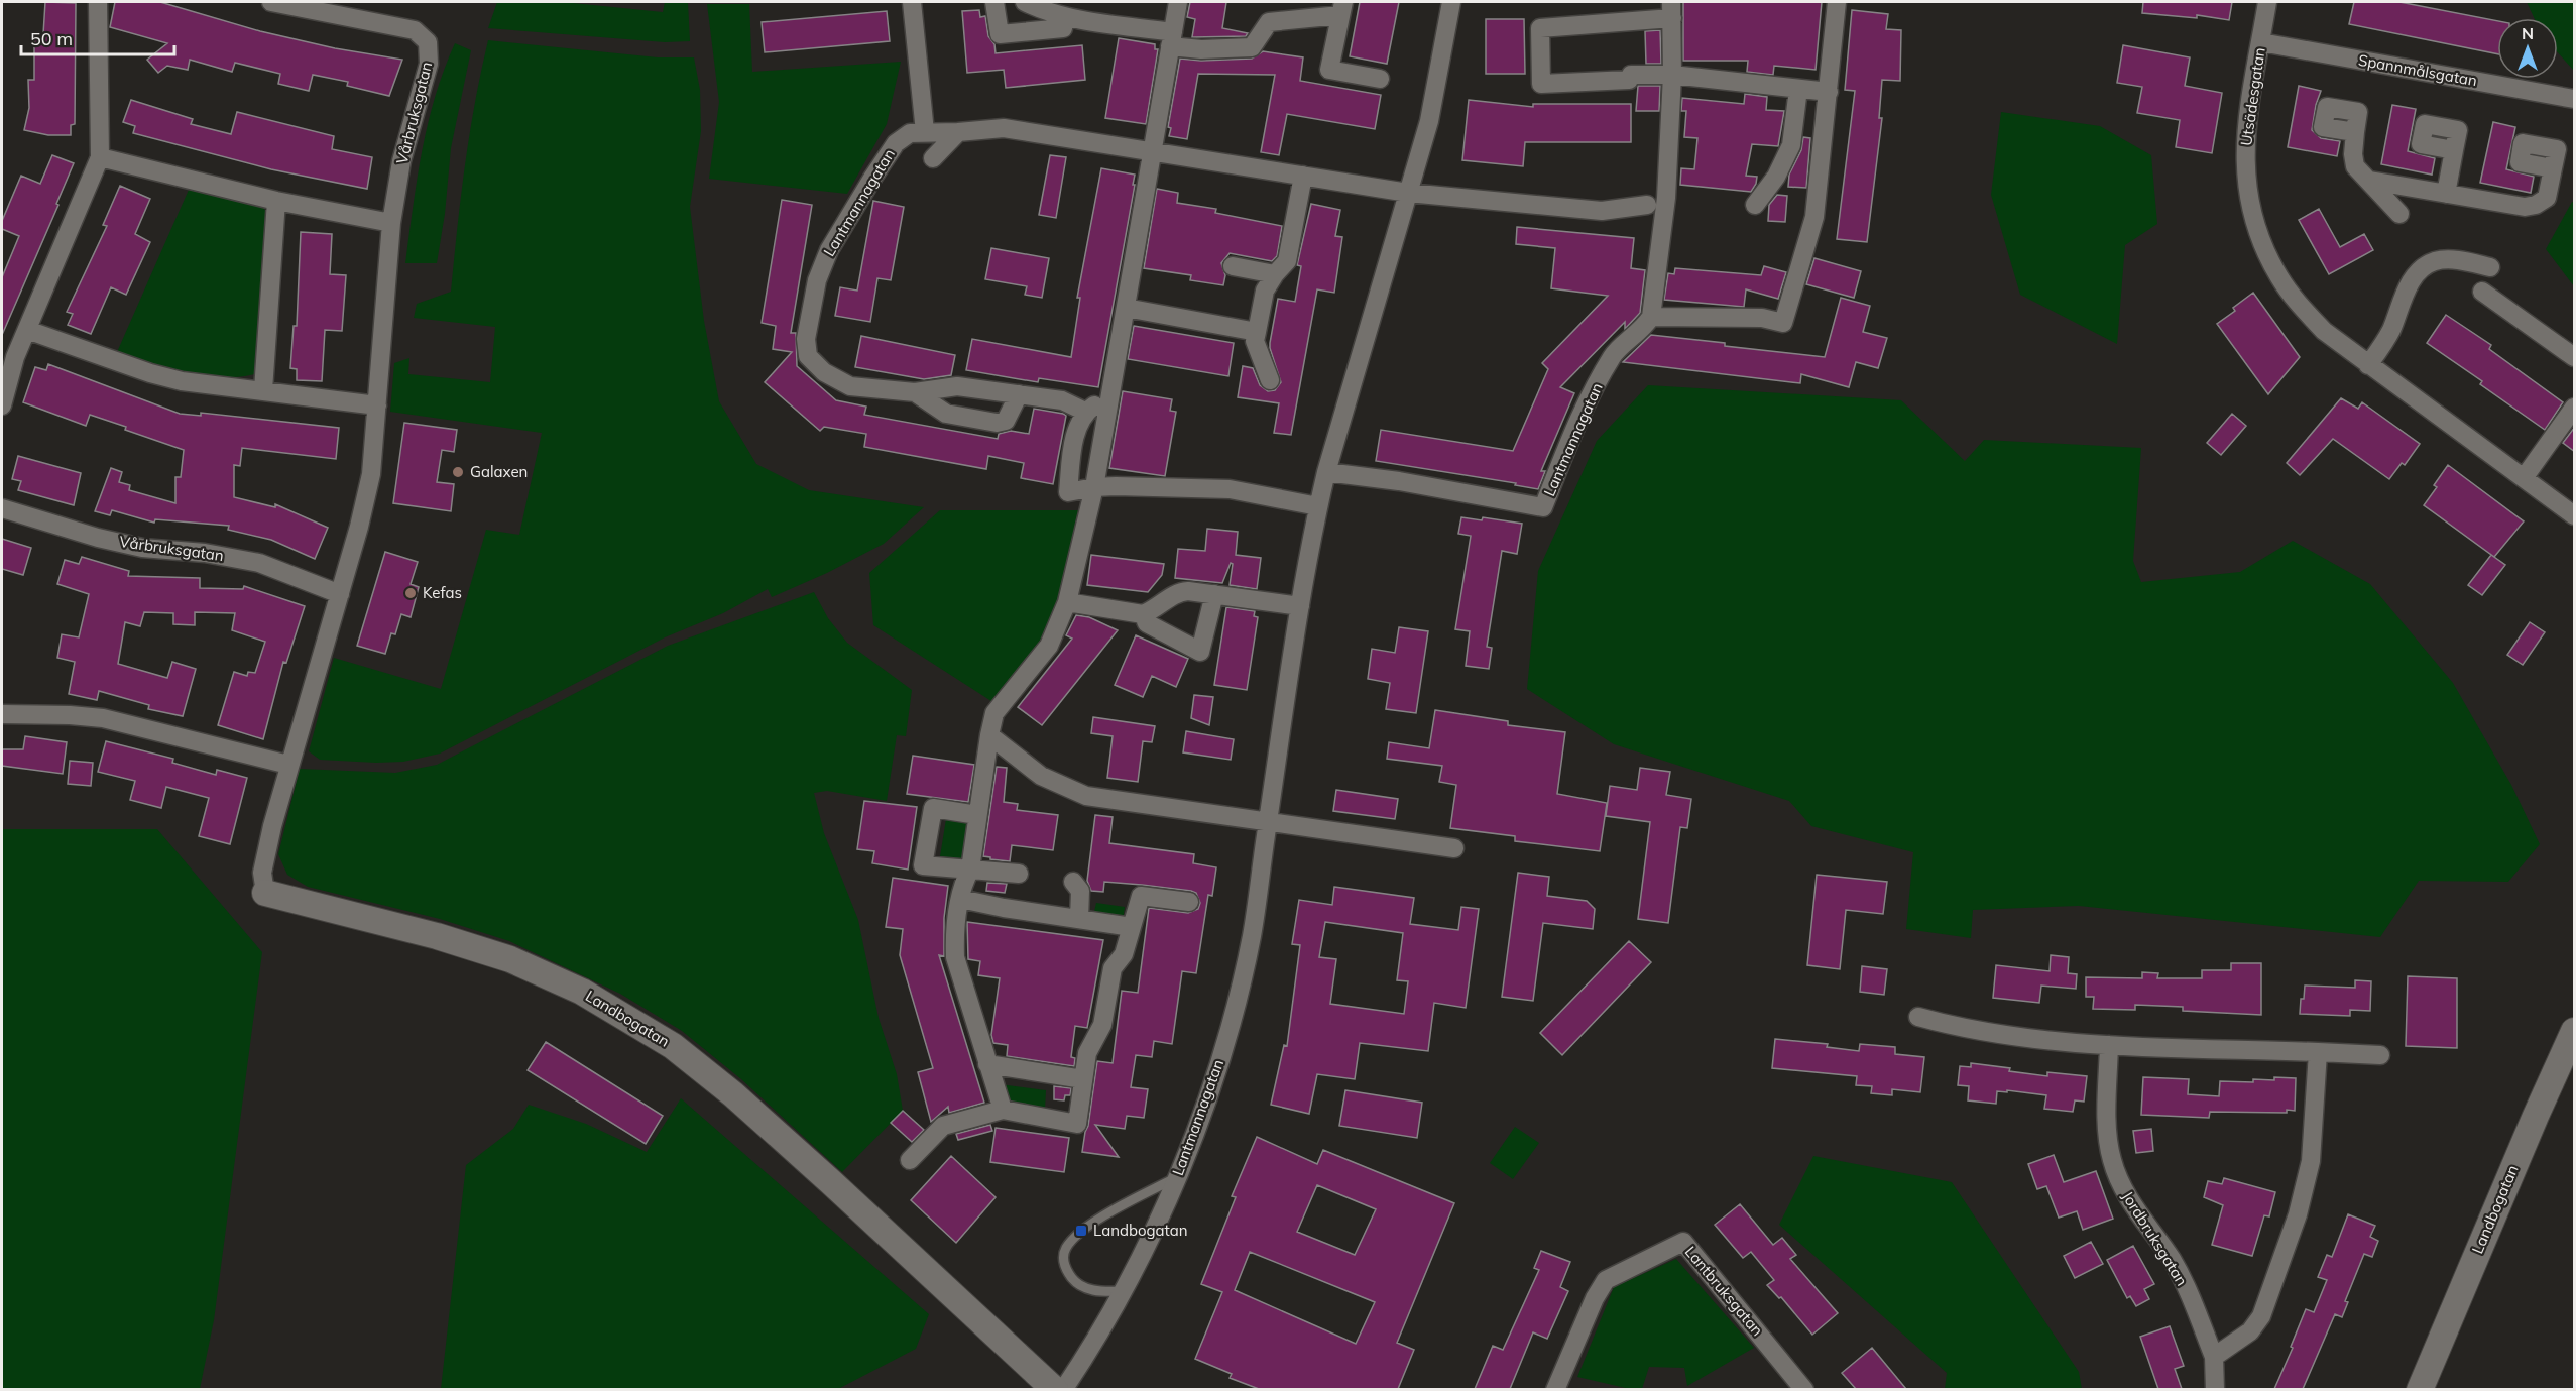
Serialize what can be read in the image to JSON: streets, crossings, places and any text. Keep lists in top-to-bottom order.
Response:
{
  "streets": {
    "street": [
      "Spannmålsgatan",
      "Utsädesgatan",
      "Vårbruksgatan",
      "Lantmannagatan",
      "Landbogatan",
      "Jordbruksgatan",
      "Lantbruksgatan"
    ]
  },
  "crossings": [
    ["Spannmålsgatan", "Utsädesgatan"],
    ["Vårbruksgatan", "Landbogatan"]
  ],
  "places": {
    "other": ["Galaxen", "Kefas"],
    "transit": ["Landbogatan"]
  },
  "scale_bar": "50 m",
  "north": "top"
}
